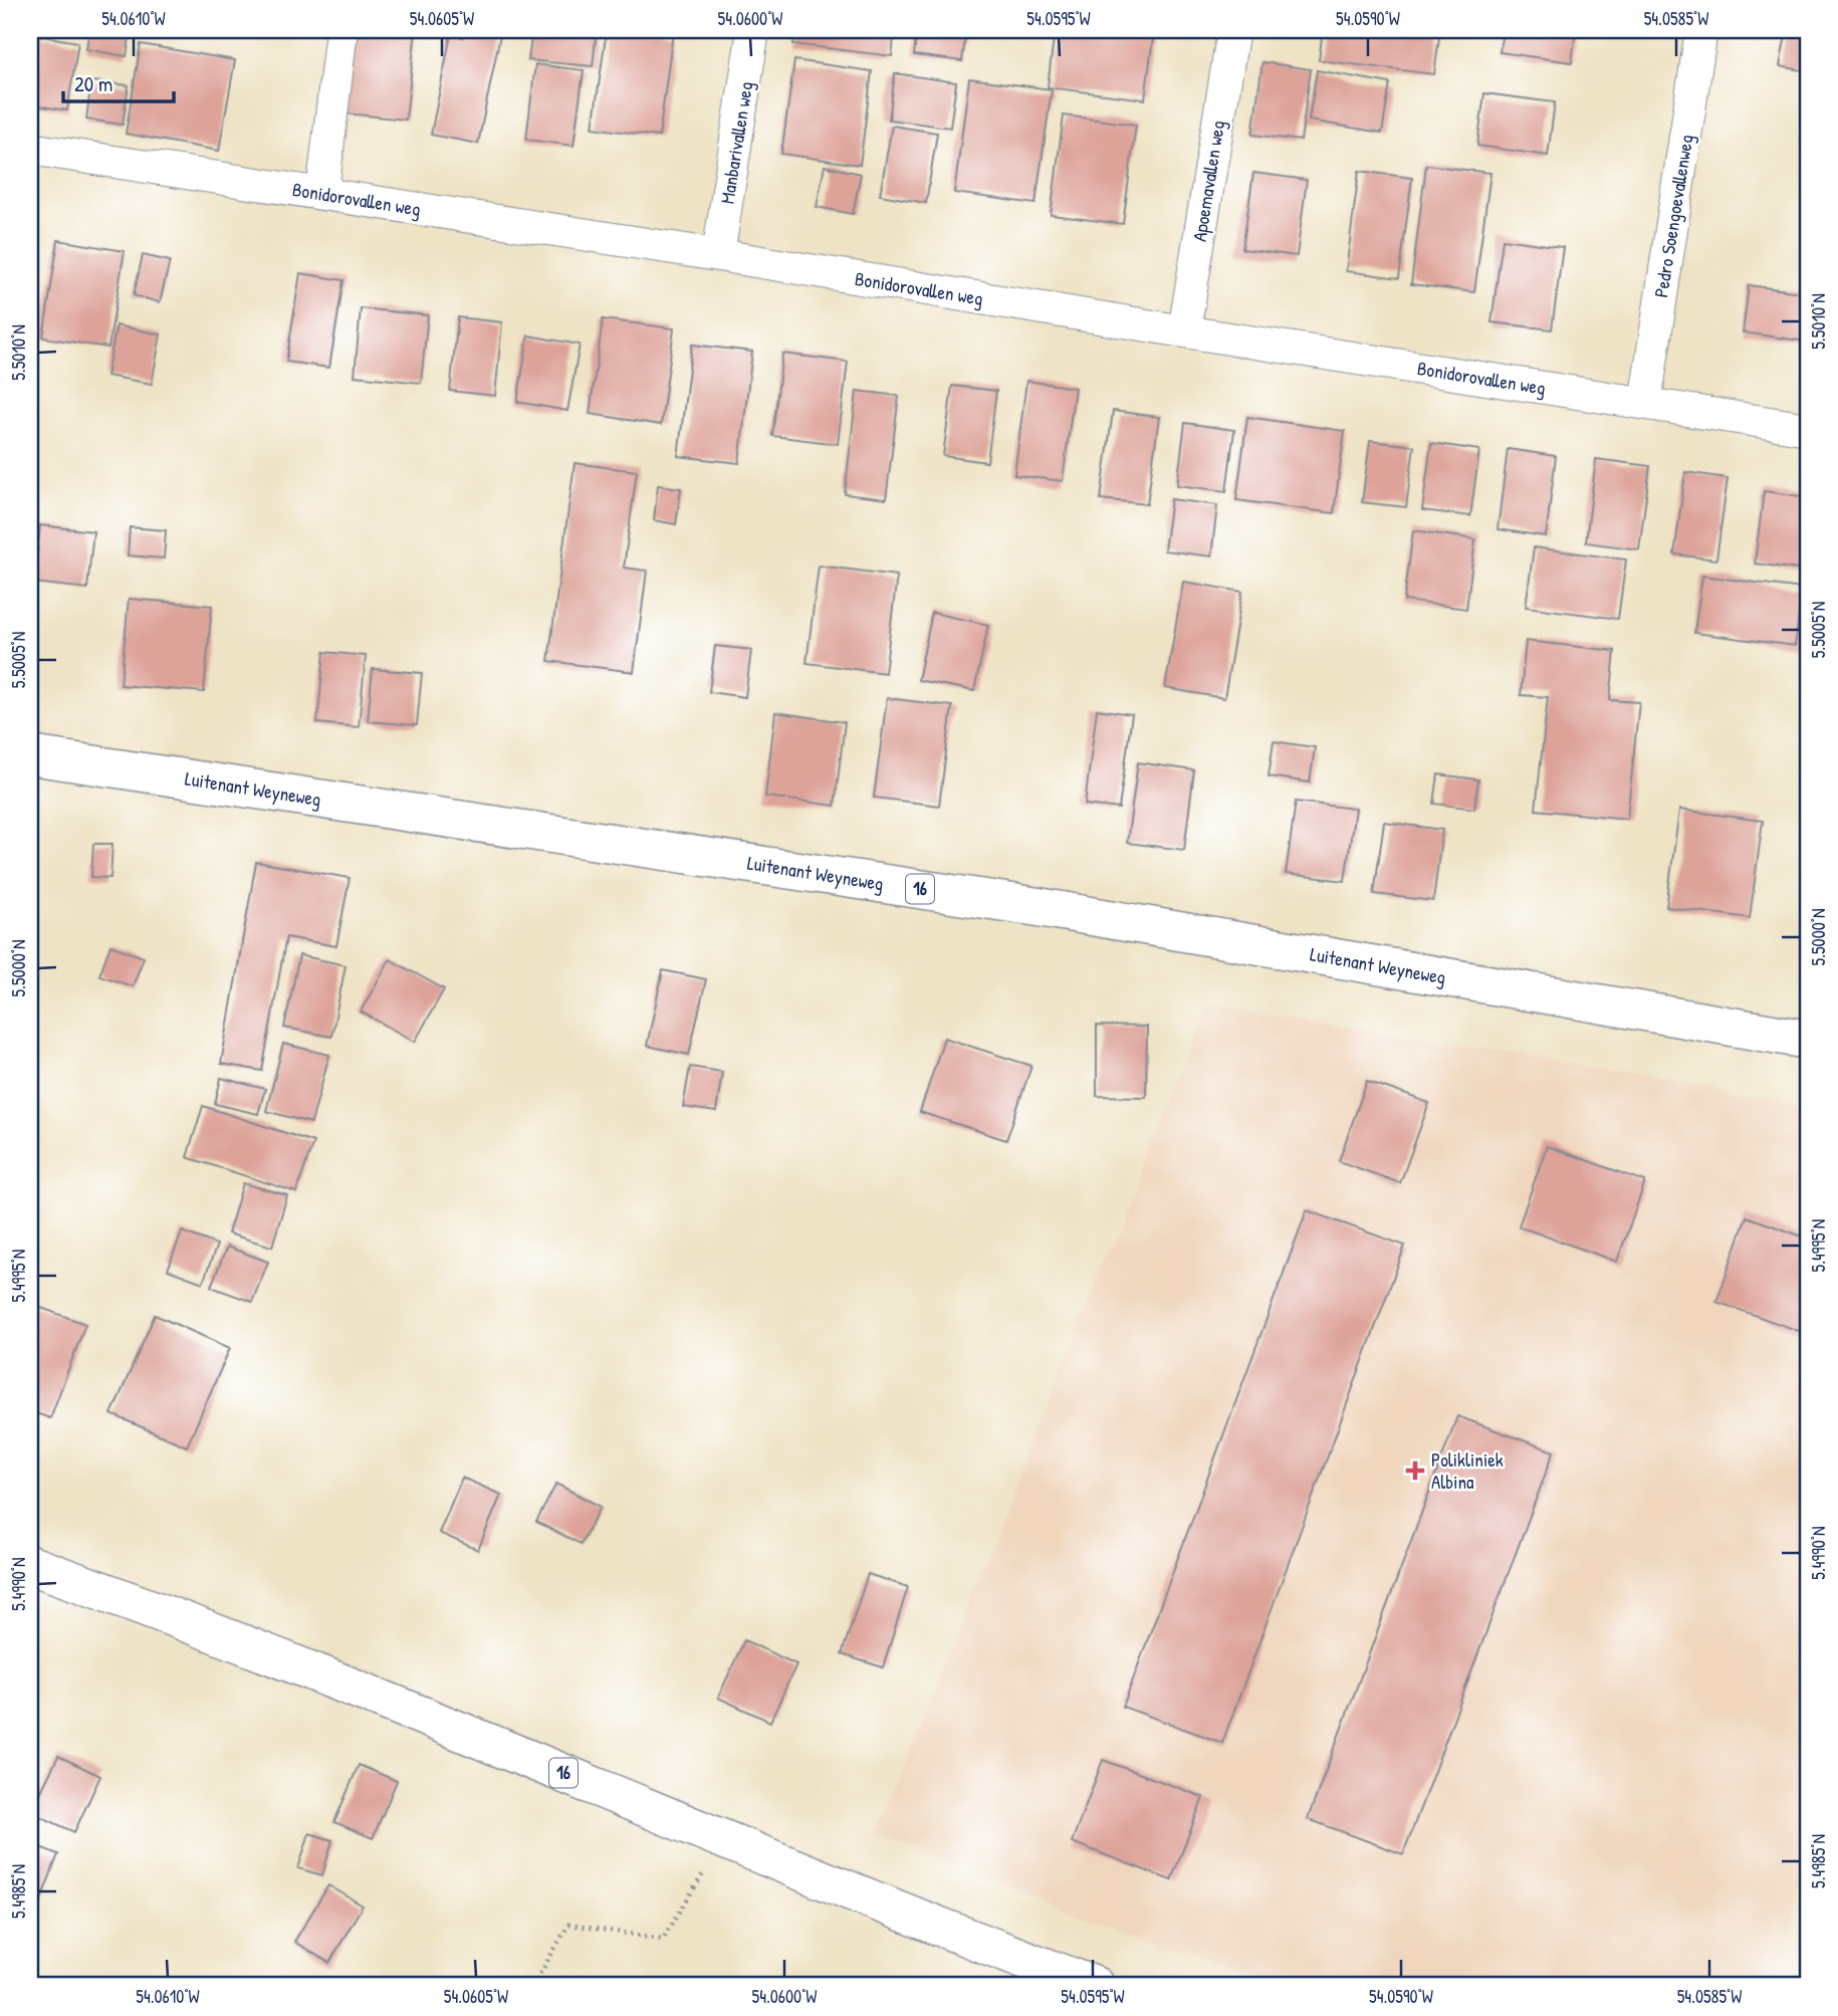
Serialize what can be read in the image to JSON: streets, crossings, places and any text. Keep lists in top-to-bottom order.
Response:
{
  "streets": {
    "main road": ["Luitenant Weyneweg", "16"],
    "street": [
      "Manbarivallen weg",
      "Apoemavallen weg",
      "Bonidorovallen weg",
      "Pedro Soengoevallenweg"
    ]
  },
  "crossings": [
    ["Manbarivallen weg", "Bonidorovallen weg"],
    ["Apoemavallen weg", "Bonidorovallen weg"],
    ["Bonidorovallen weg", "Pedro Soengoevallenweg"]
  ],
  "places": {
    "health": ["Polikliniek Albina"]
  },
  "scale_bar": "20 m",
  "coordinates": [
    "54.0610°W",
    "54.0605°W",
    "54.0600°W",
    "54.0595°W",
    "54.0590°W",
    "54.0585°W",
    "5.5010°N",
    "5.5005°N",
    "5.5000°N",
    "5.4995°N",
    "5.4990°N",
    "5.4985°N"
  ]
}
